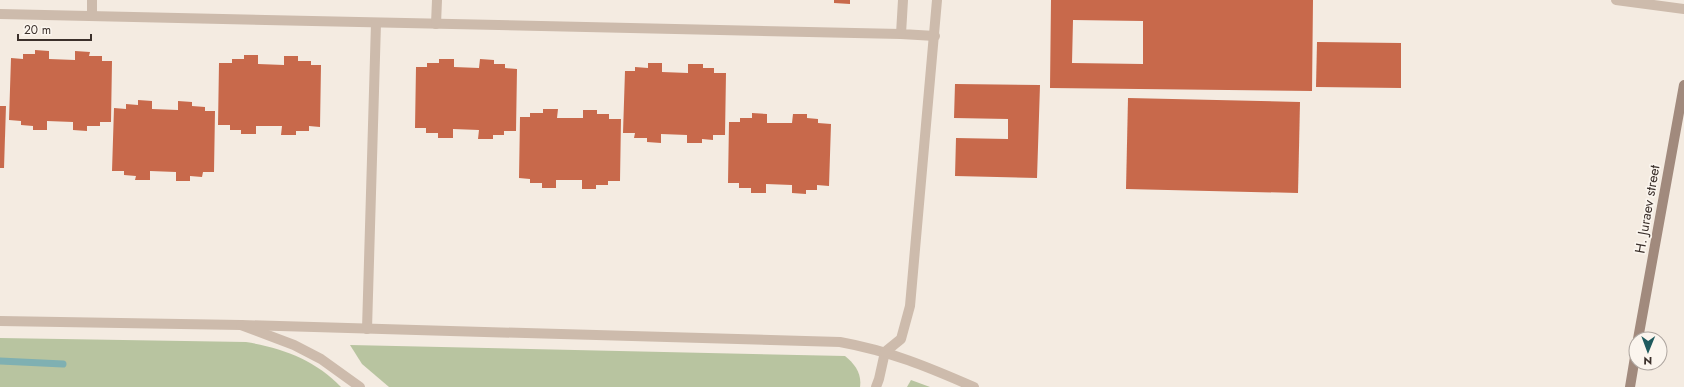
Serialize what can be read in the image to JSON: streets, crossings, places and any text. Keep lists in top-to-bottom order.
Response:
{
  "streets": {
    "street": ["H. Juraev street"]
  },
  "scale_bar": "20 m",
  "north": "bottom"
}
